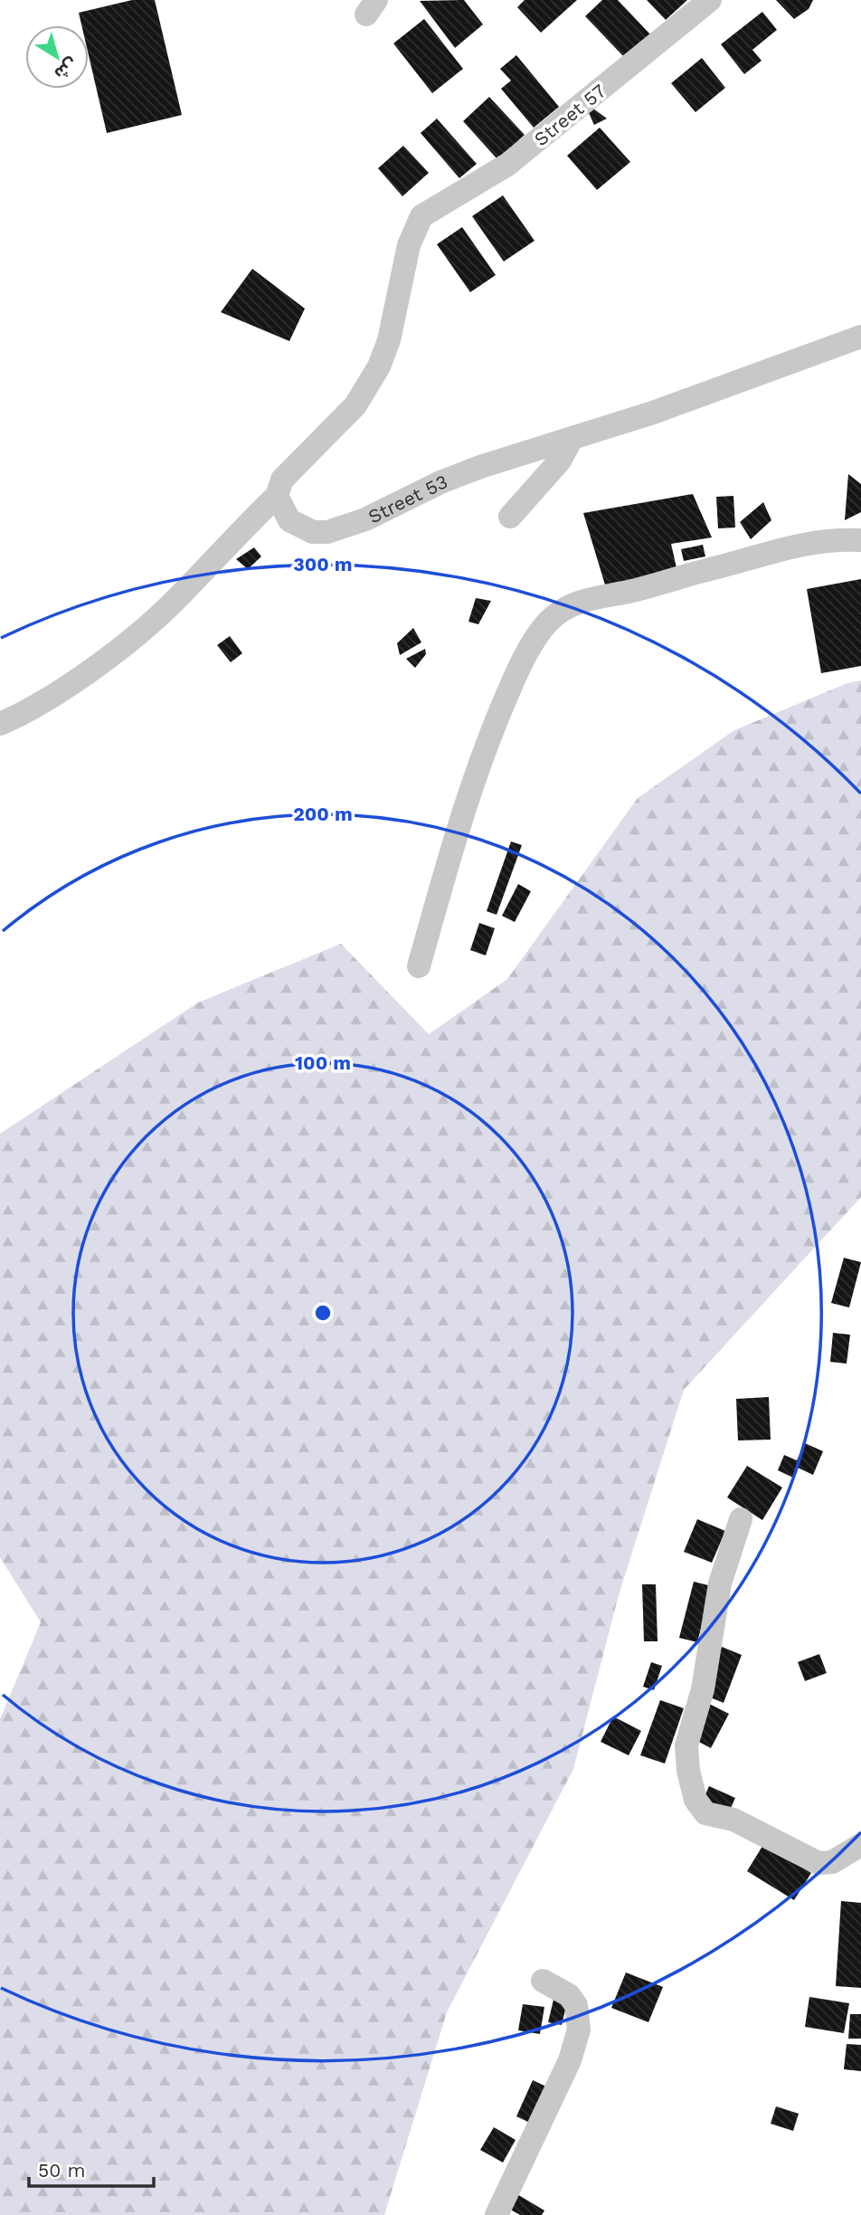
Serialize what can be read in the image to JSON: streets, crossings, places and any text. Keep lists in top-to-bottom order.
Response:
{
  "streets": {
    "street": ["Street 57", "Street 53"]
  },
  "crossings": [
    ["Street 57", "Street 53"]
  ],
  "scale_bar": "50 m",
  "north": "bottom right",
  "rings": ["300 m", "200 m", "100 m"]
}
